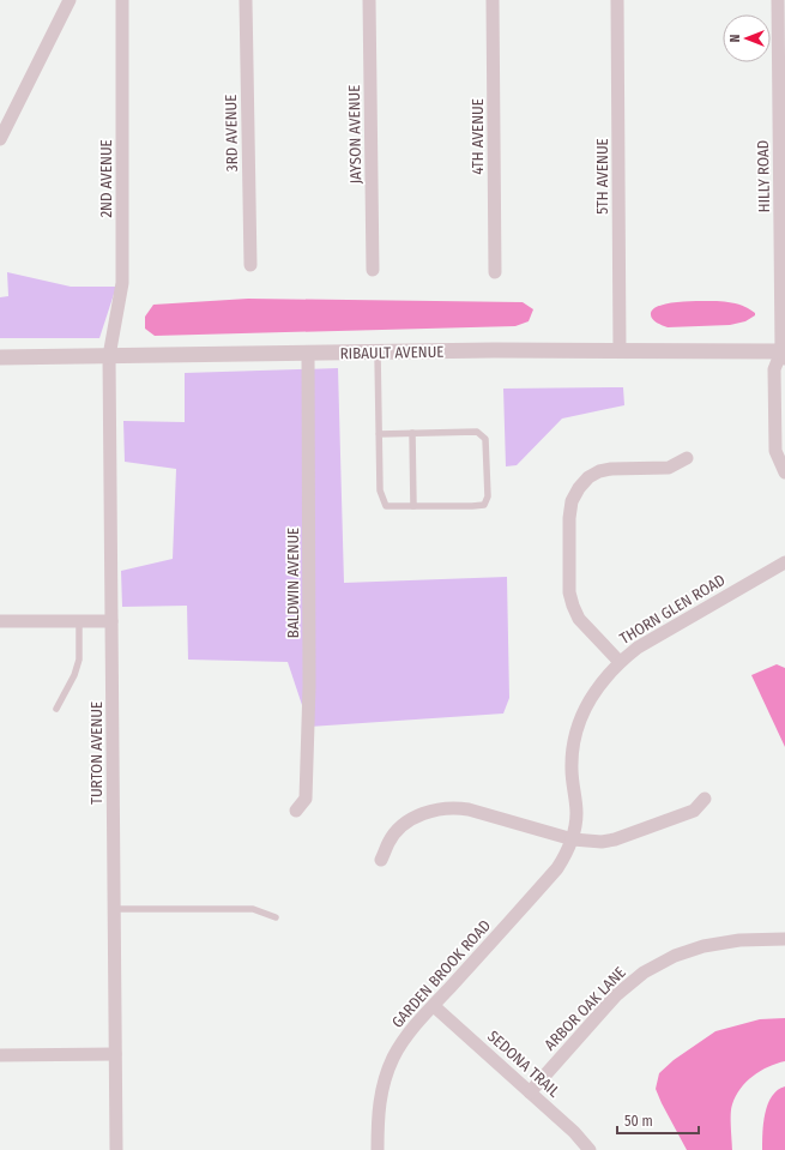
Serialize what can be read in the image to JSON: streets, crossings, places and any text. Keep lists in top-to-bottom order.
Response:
{
  "streets": {
    "street": [
      "3RD AVENUE",
      "JAYSON AVENUE",
      "4TH AVENUE",
      "5TH AVENUE",
      "HILLY ROAD",
      "2ND AVENUE",
      "RIBAULT AVENUE",
      "BALDWIN AVENUE",
      "THORN GLEN ROAD",
      "TURTON AVENUE",
      "GARDEN BROOK ROAD",
      "ARBOR OAK LANE",
      "SEDONA TRAIL"
    ]
  },
  "crossings": [
    ["5TH AVENUE", "RIBAULT AVENUE"],
    ["HILLY ROAD", "RIBAULT AVENUE"],
    ["2ND AVENUE", "RIBAULT AVENUE"],
    ["2ND AVENUE", "TURTON AVENUE"],
    ["RIBAULT AVENUE", "BALDWIN AVENUE"],
    ["RIBAULT AVENUE", "TURTON AVENUE"],
    ["THORN GLEN ROAD", "GARDEN BROOK ROAD"],
    ["GARDEN BROOK ROAD", "SEDONA TRAIL"],
    ["ARBOR OAK LANE", "SEDONA TRAIL"]
  ],
  "scale_bar": "50 m",
  "north": "left"
}
